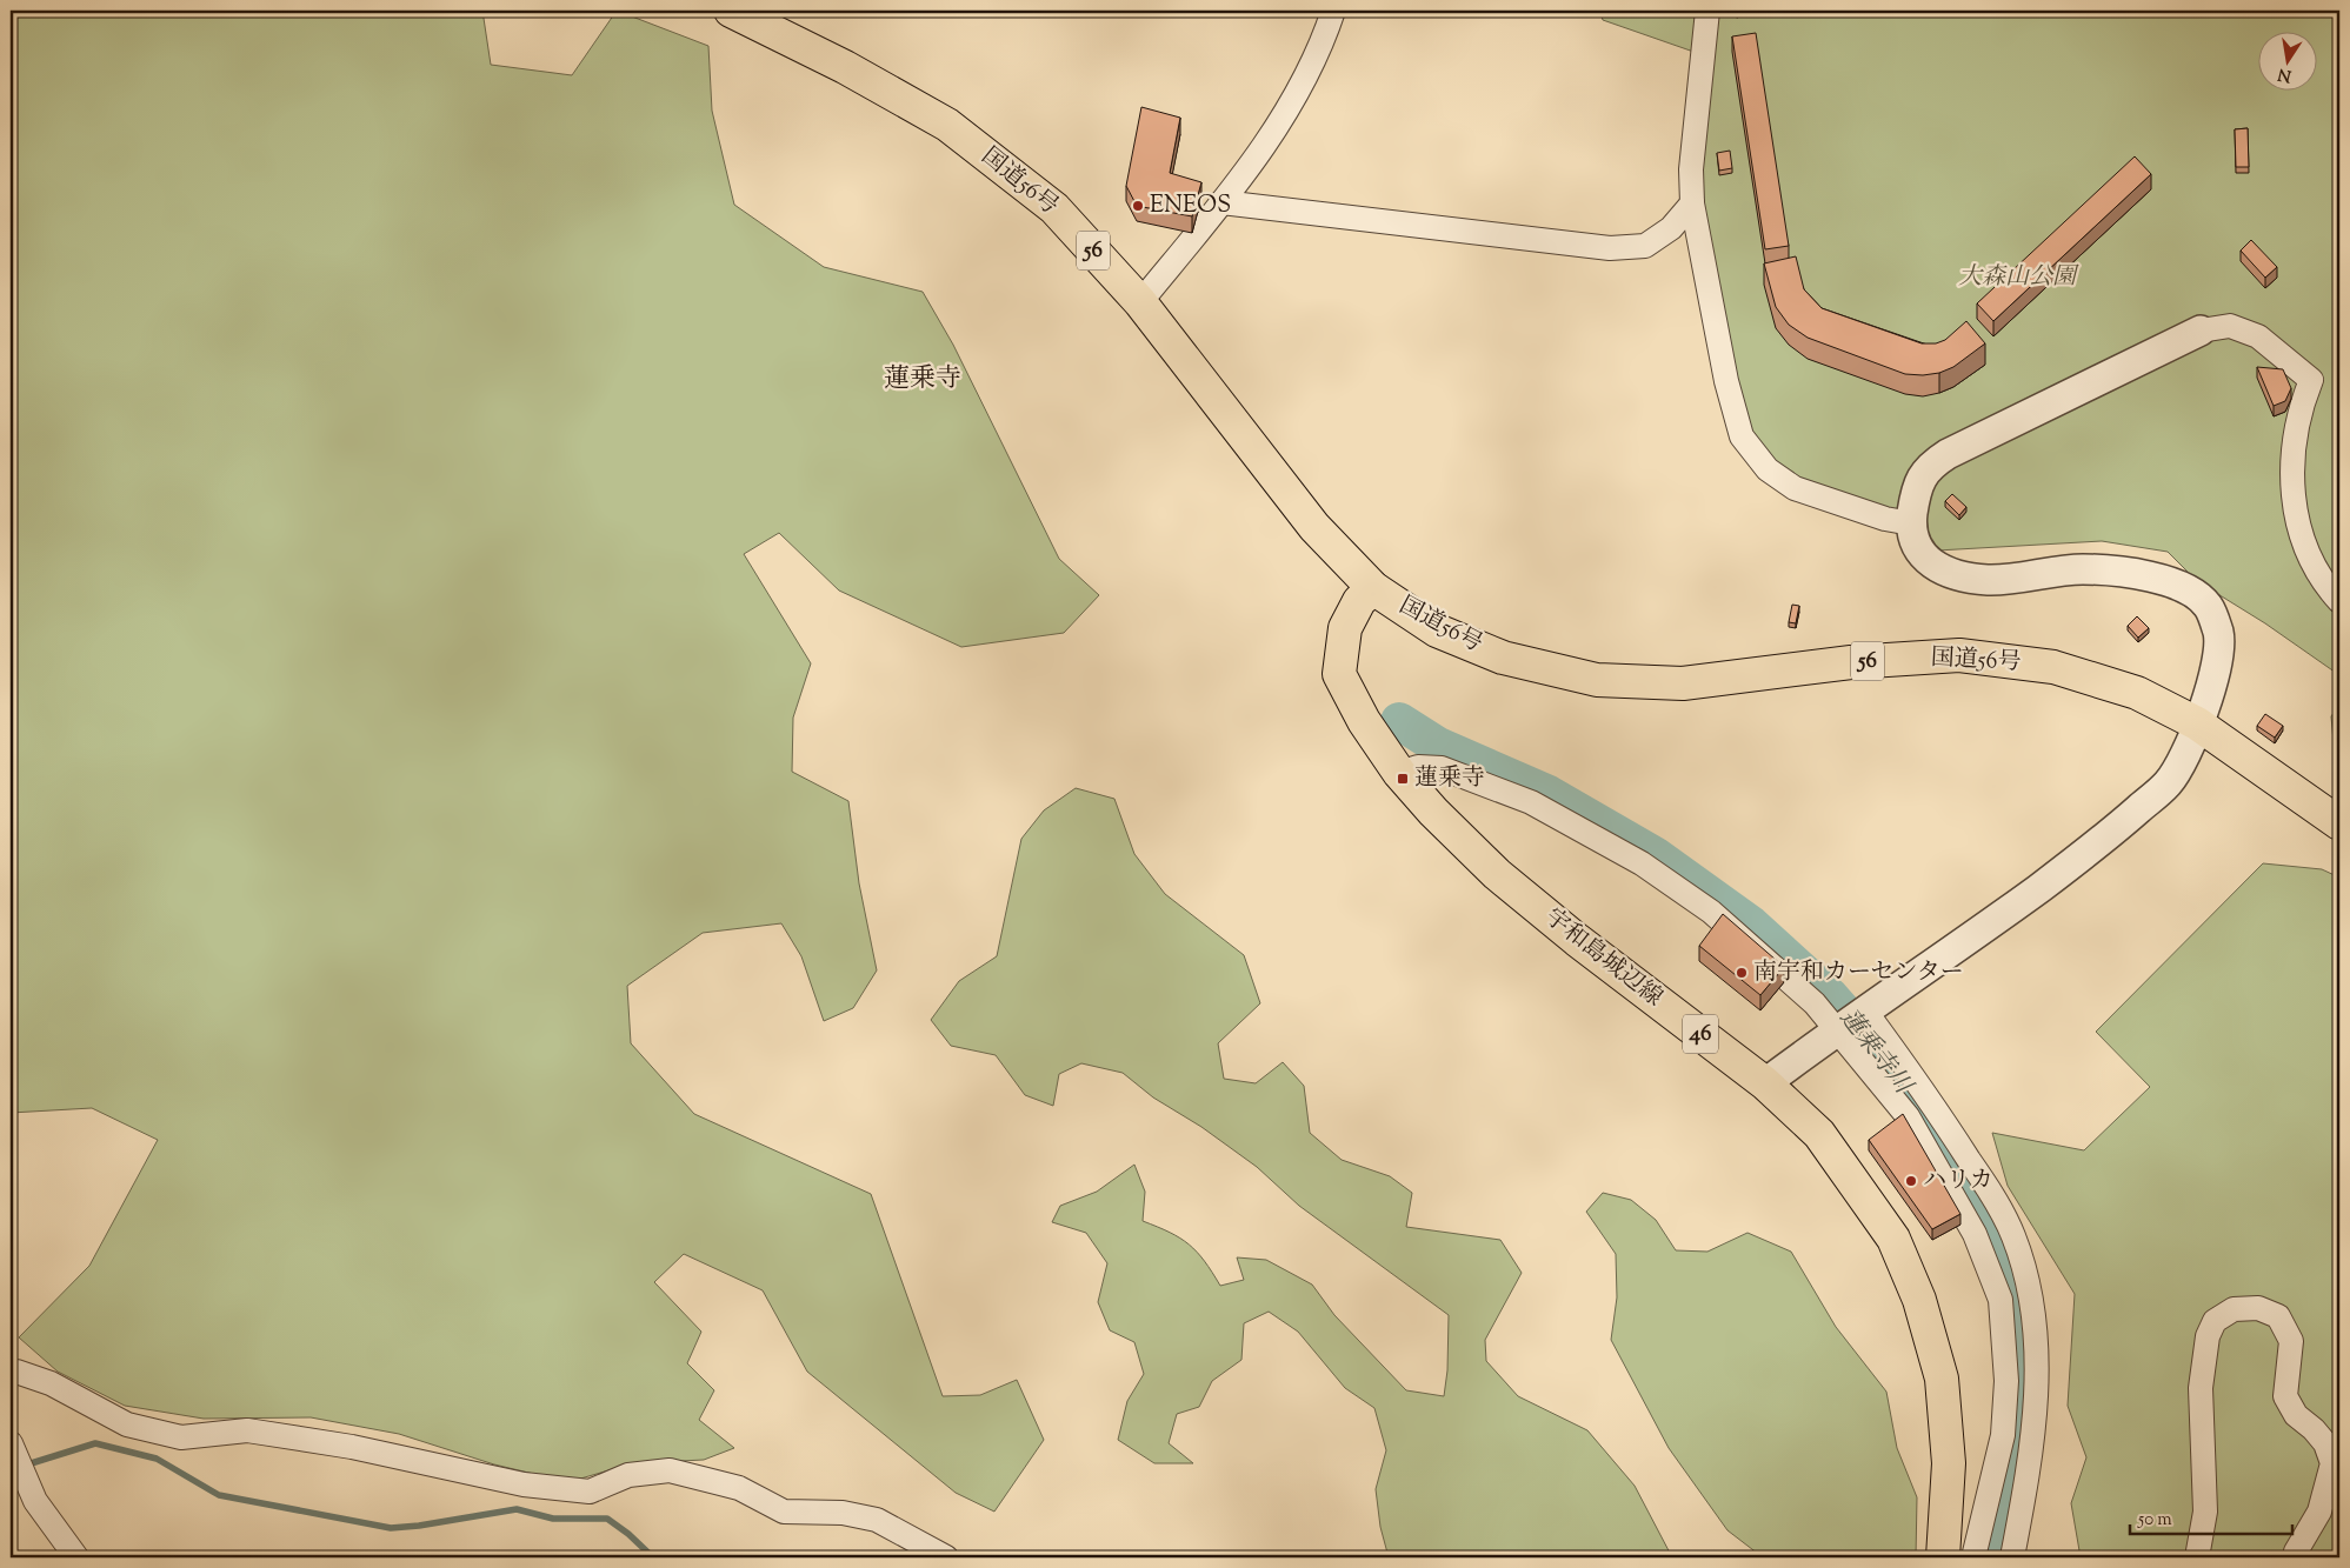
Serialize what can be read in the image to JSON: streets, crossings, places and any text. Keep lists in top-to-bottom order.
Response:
{
  "streets": {
    "main road": [
      "国道56号",
      "56",
      "宇和島城辺線",
      "46"
    ]
  },
  "crossings": [
    ["国道56号", "宇和島城辺線"]
  ],
  "districts": ["蓮乗寺"],
  "water": ["蓮乗寺川"],
  "parks": ["大森山公園"],
  "places": {
    "other": ["ENEOS", "南宇和カーセンター", "ハリカ"],
    "transit": ["蓮乗寺"]
  },
  "scale_bar": "50 m",
  "north": "bottom"
}
